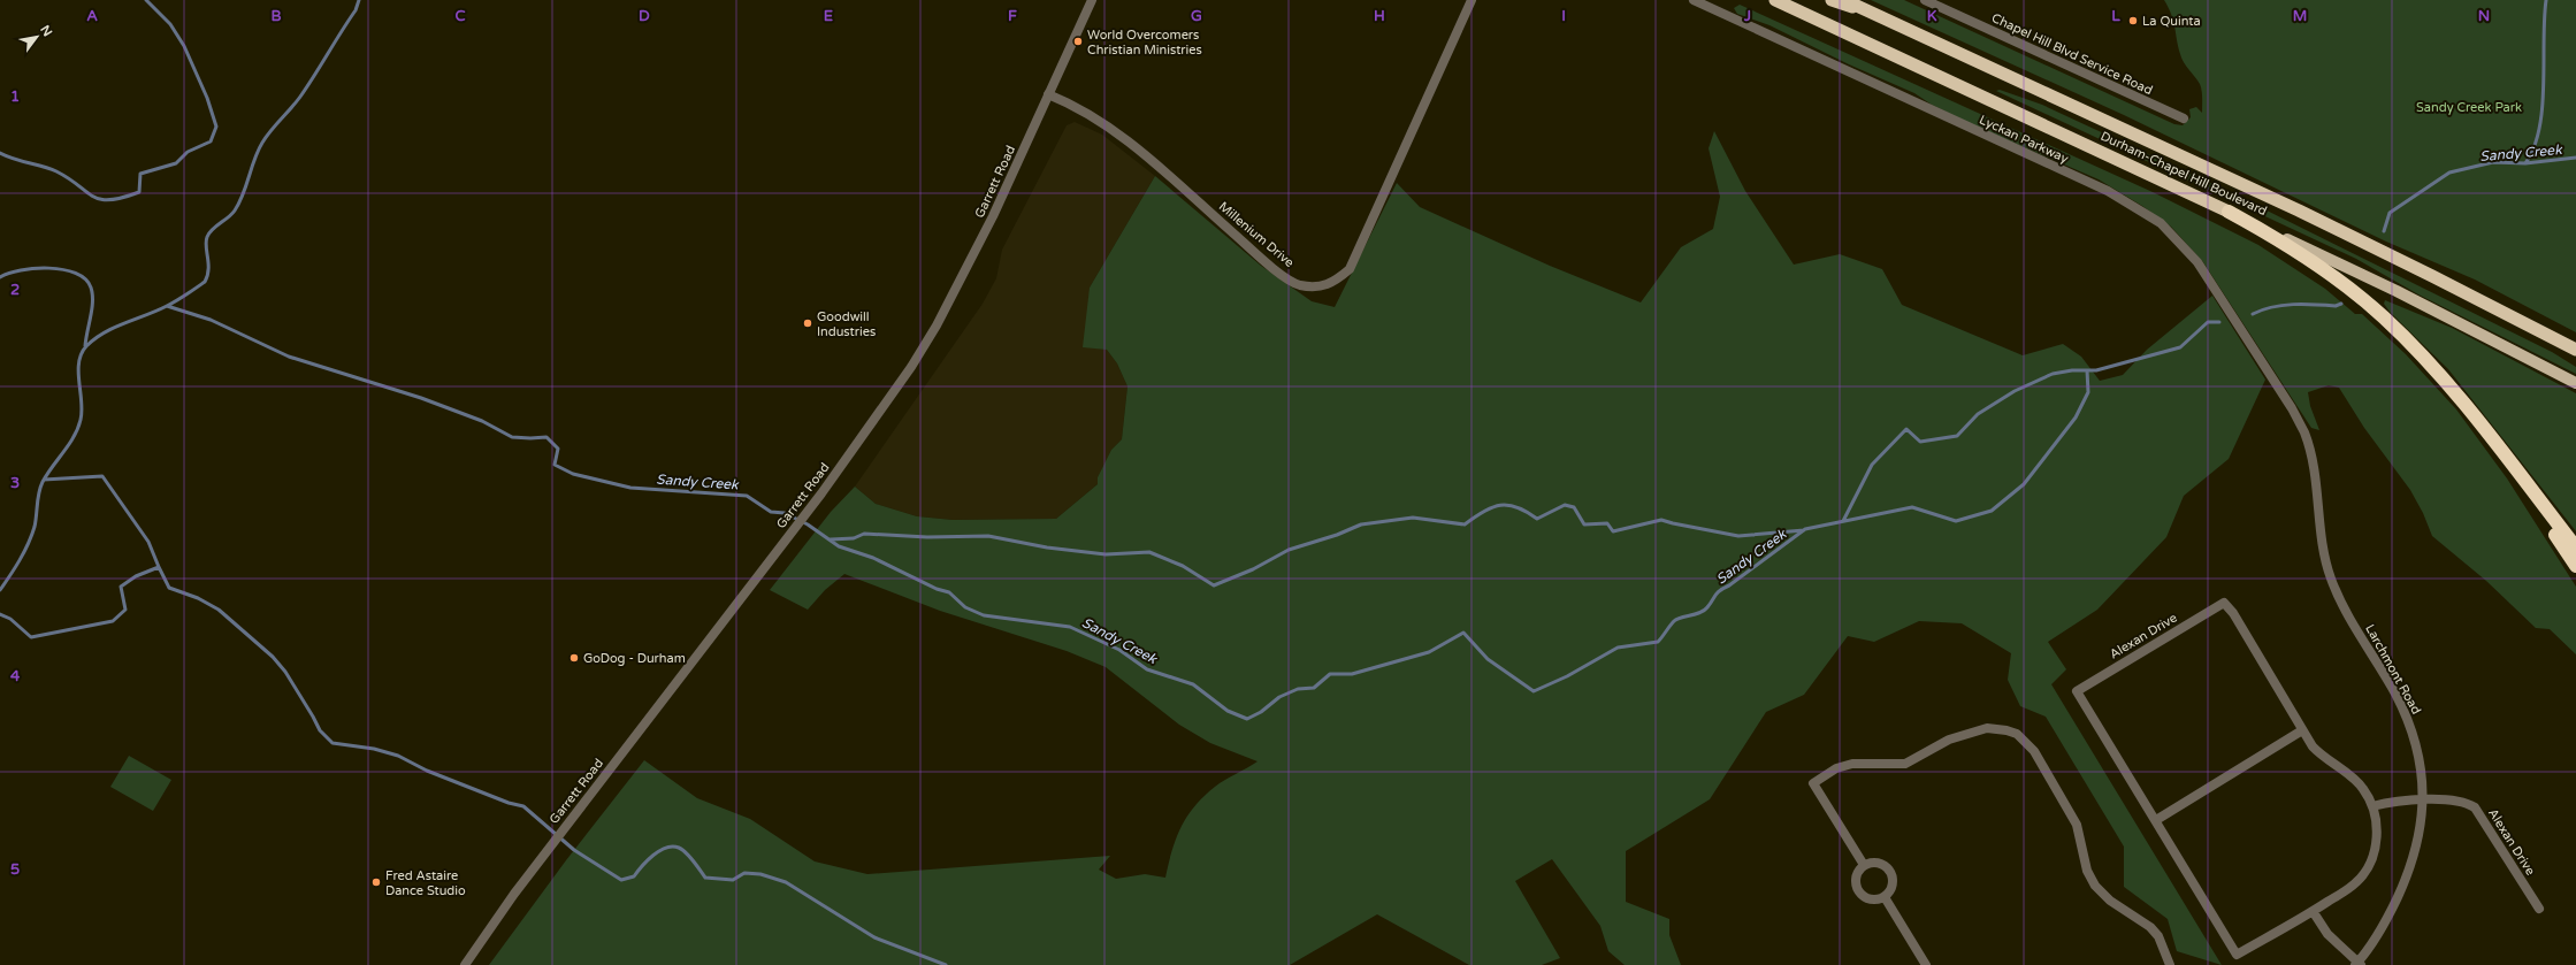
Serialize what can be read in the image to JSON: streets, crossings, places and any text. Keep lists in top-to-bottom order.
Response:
{
  "streets": {
    "highway": ["Durham-Chapel Hill Boulevard"],
    "street": [
      "Chapel Hill Blvd Service Road",
      "Lyckan Parkway",
      "Garrett Road",
      "Millenium Drive",
      "Alexan Drive",
      "Larchmont Road"
    ]
  },
  "crossings": [
    ["Lyckan Parkway", "Larchmont Road"],
    ["Garrett Road", "Millenium Drive"],
    ["Alexan Drive", "Larchmont Road"]
  ],
  "water": ["Sandy Creek"],
  "parks": ["Sandy Creek Park"],
  "places": [
    "La Quinta",
    "World Overcomers Christian Ministries",
    "Goodwill Industries",
    "GoDog - Durham",
    "Fred Astaire Dance Studio"
  ],
  "north": "top right",
  "grid": {
    "columns": [
      "A",
      "B",
      "C",
      "D",
      "E",
      "F",
      "G",
      "H",
      "I",
      "J",
      "K",
      "L",
      "M",
      "N"
    ],
    "rows": [
      "1",
      "2",
      "3",
      "4",
      "5"
    ]
  }
}
